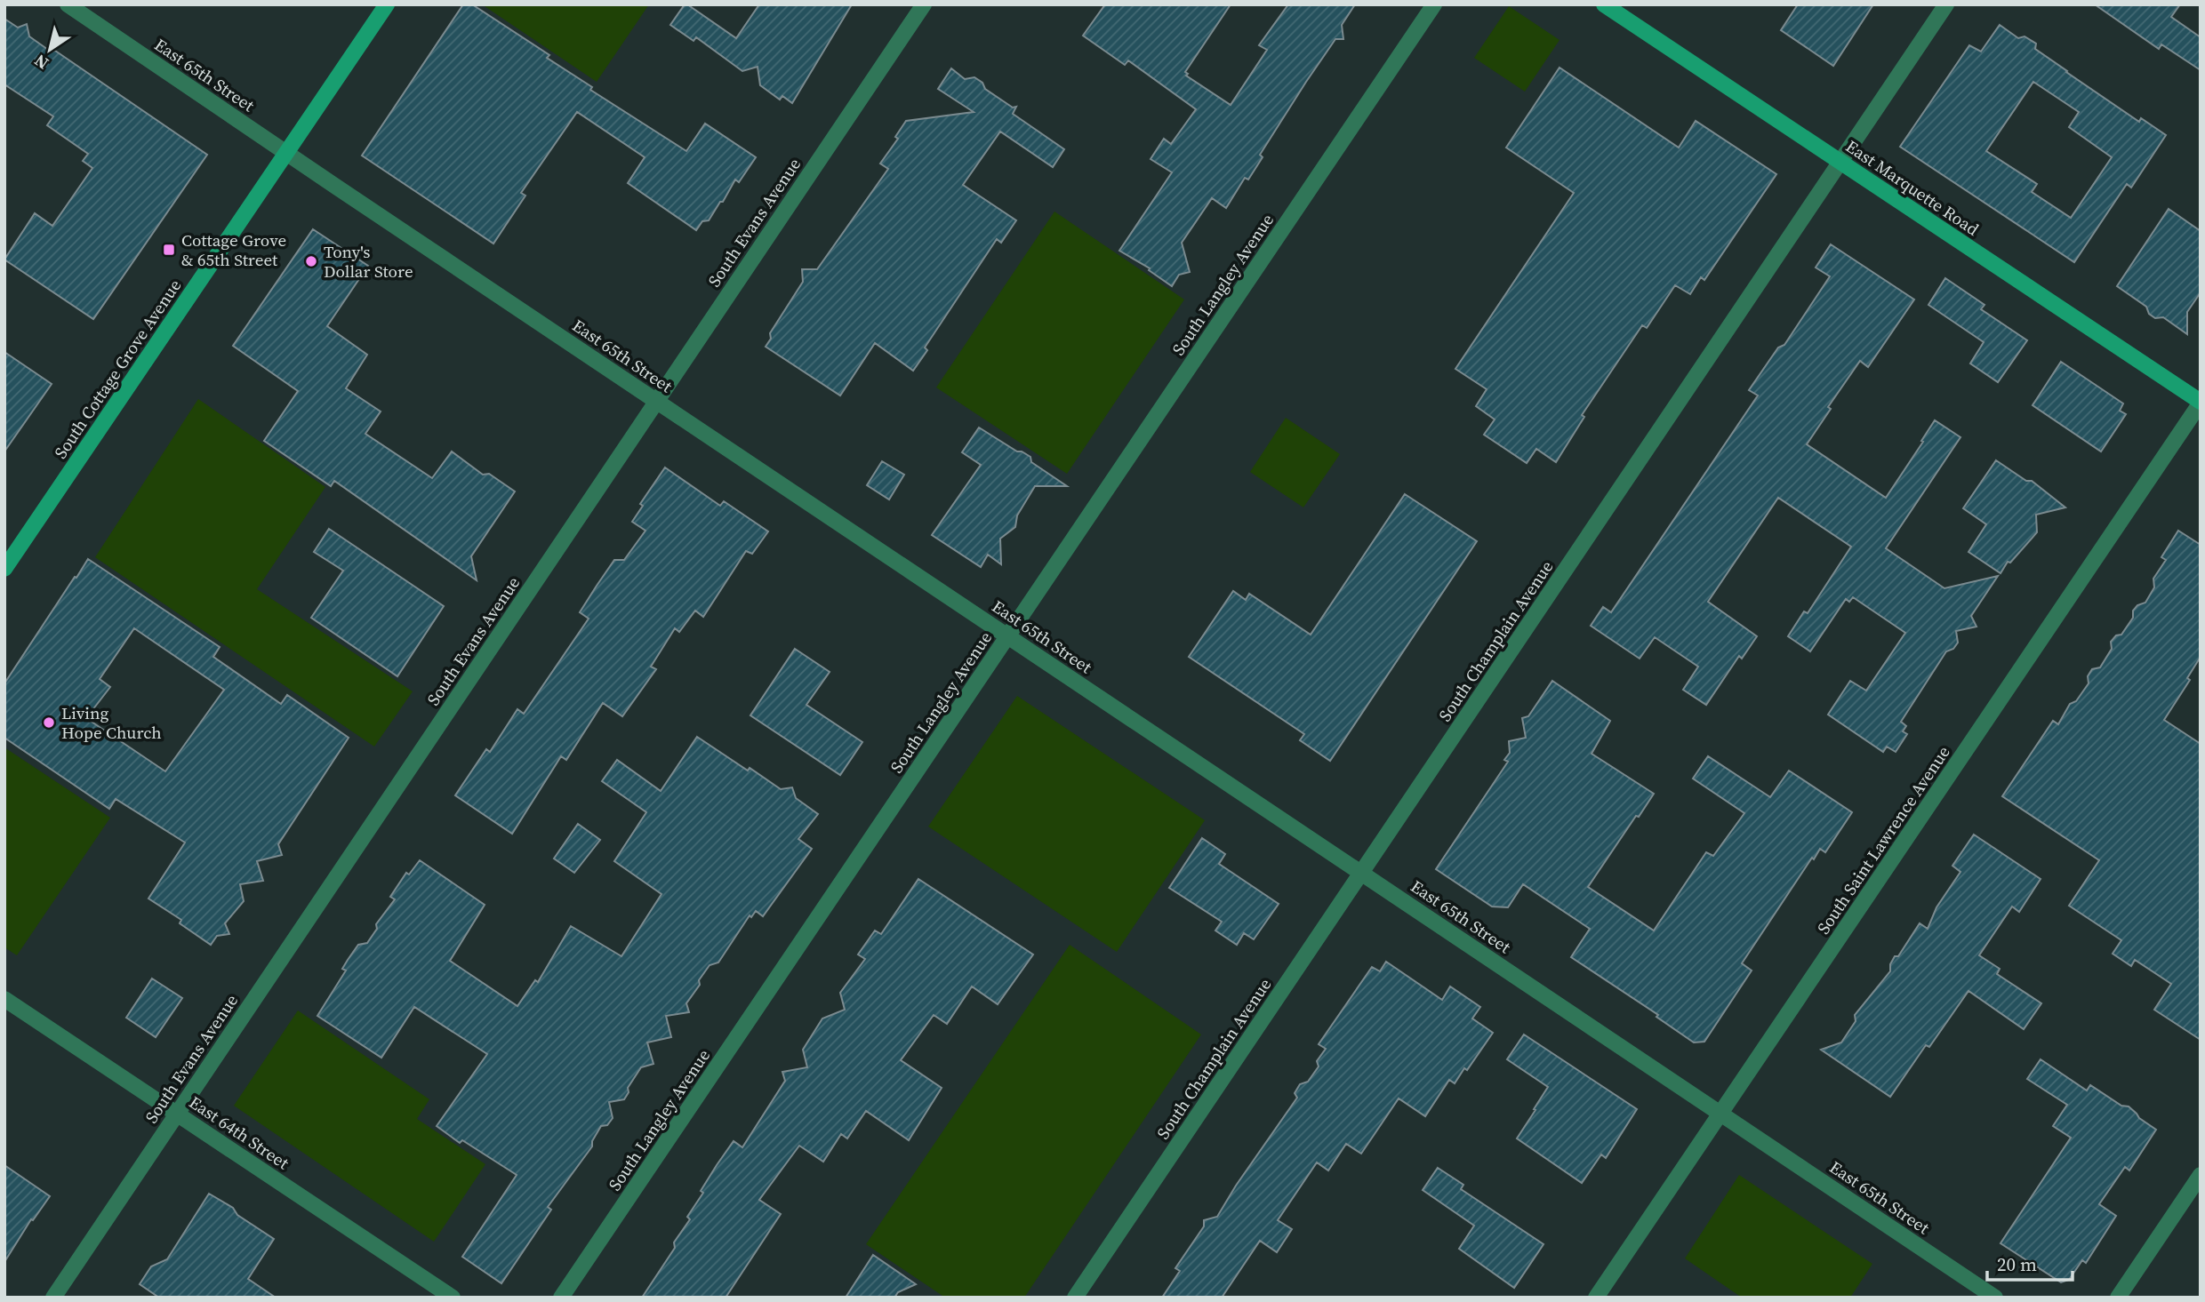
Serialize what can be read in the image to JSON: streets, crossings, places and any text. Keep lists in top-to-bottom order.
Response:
{
  "streets": {
    "street": [
      "East 65th Street",
      "East Marquette Road",
      "South Evans Avenue",
      "South Langley Avenue",
      "South Cottage Grove Avenue",
      "South Champlain Avenue",
      "South Saint Lawrence Avenue",
      "East 64th Street"
    ]
  },
  "crossings": [
    ["East 65th Street", "South Evans Avenue"],
    ["East 65th Street", "South Langley Avenue"],
    ["East 65th Street", "South Cottage Grove Avenue"],
    ["East 65th Street", "South Champlain Avenue"],
    ["East 65th Street", "South Saint Lawrence Avenue"],
    ["East Marquette Road", "South Champlain Avenue"],
    ["East Marquette Road", "South Saint Lawrence Avenue"],
    ["South Evans Avenue", "East 64th Street"]
  ],
  "places": {
    "transit": ["Cottage Grove & 65th Street"],
    "other": ["Tony's Dollar Store", "Living Hope Church"]
  },
  "scale_bar": "20 m",
  "north": "bottom left"
}
